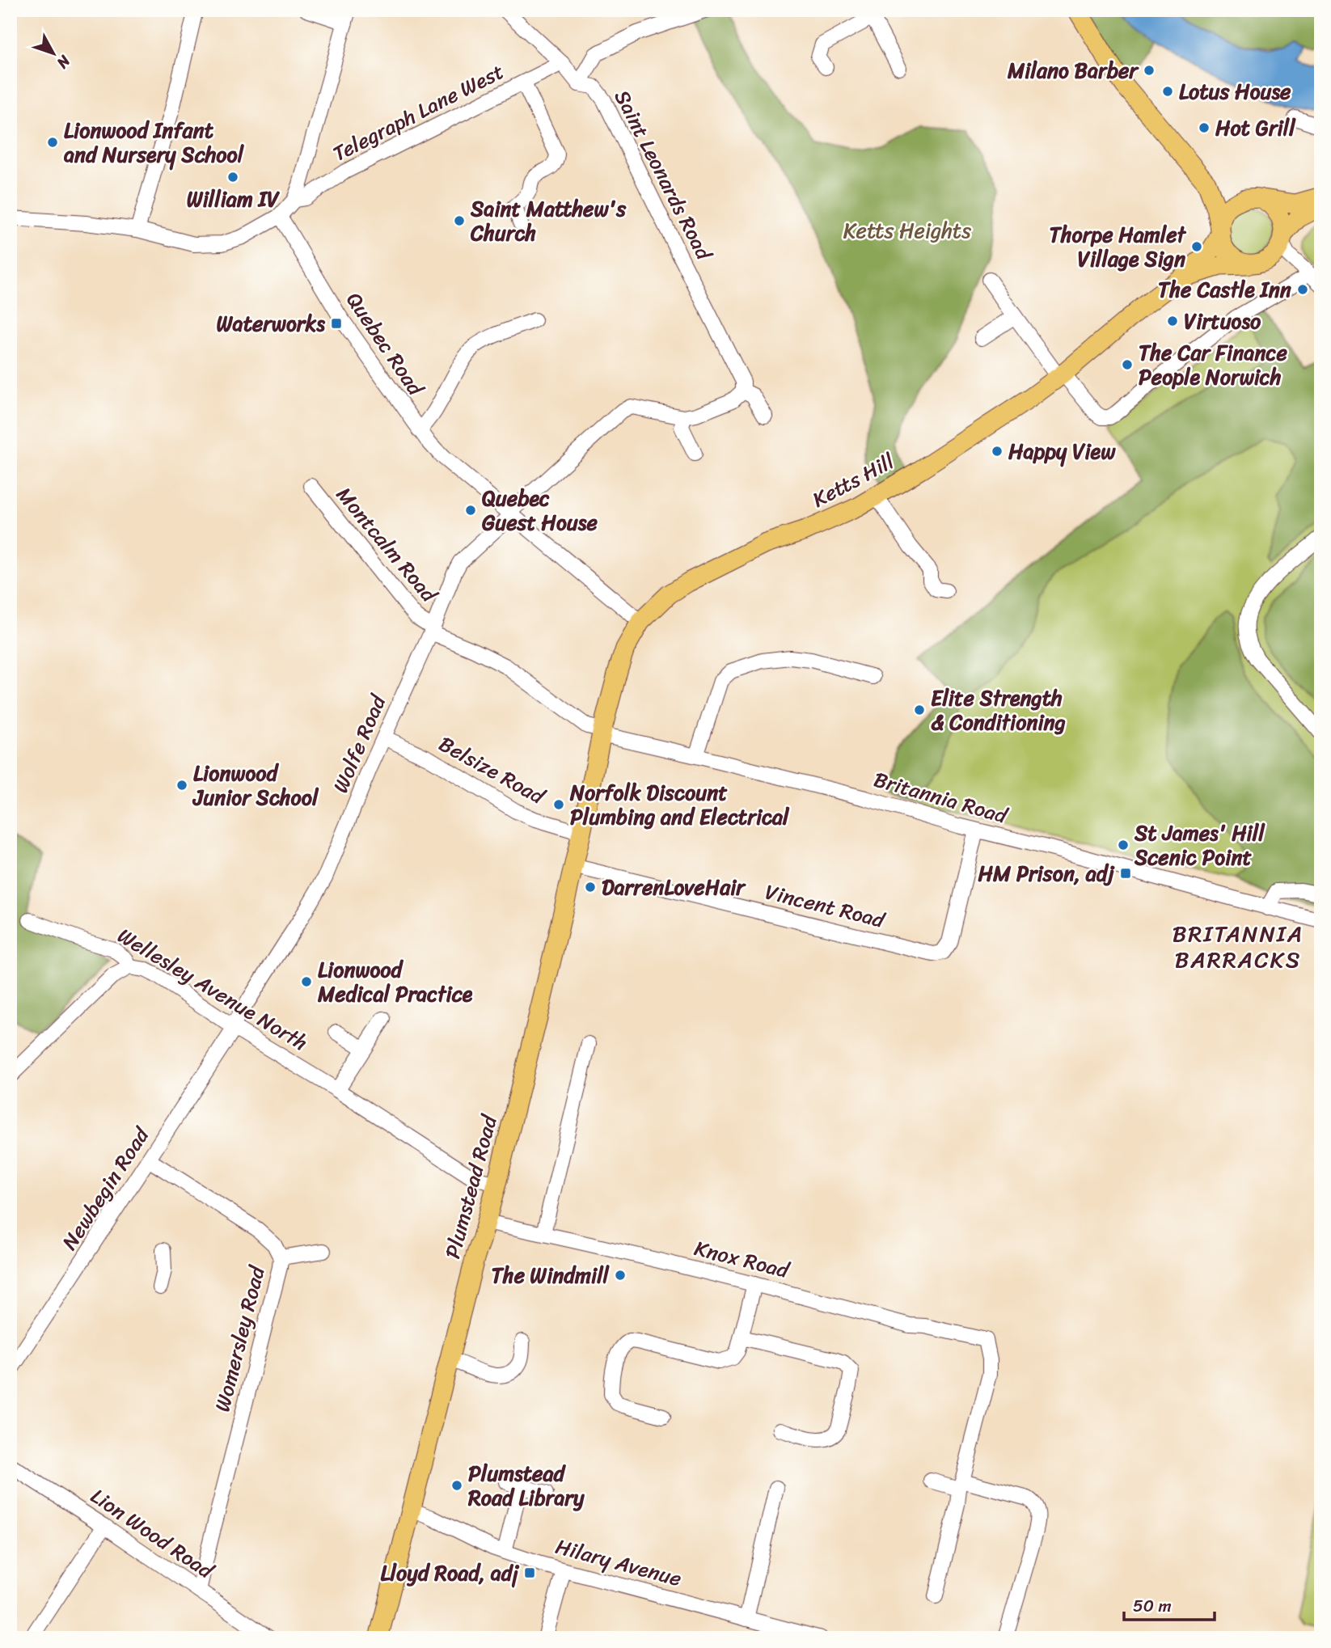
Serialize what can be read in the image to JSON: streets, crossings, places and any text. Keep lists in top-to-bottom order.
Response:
{
  "streets": {
    "main road": ["Ketts Hill", "Plumstead Road"],
    "street": [
      "Telegraph Lane West",
      "Saint Leonards Road",
      "Quebec Road",
      "Montcalm Road",
      "Wolfe Road",
      "Belsize Road",
      "Britannia Road",
      "Vincent Road",
      "Wellesley Avenue North",
      "Newbegin Road",
      "Knox Road",
      "Womersley Road",
      "Lion Wood Road",
      "Hilary Avenue"
    ]
  },
  "crossings": [
    ["Telegraph Lane West", "Saint Leonards Road"],
    ["Quebec Road", "Ketts Hill"],
    ["Quebec Road", "Wolfe Road"],
    ["Ketts Hill", "Britannia Road"],
    ["Ketts Hill", "Plumstead Road"],
    ["Montcalm Road", "Wolfe Road"],
    ["Montcalm Road", "Britannia Road"],
    ["Wolfe Road", "Belsize Road"],
    ["Wolfe Road", "Britannia Road"],
    ["Wolfe Road", "Wellesley Avenue North"],
    ["Wolfe Road", "Newbegin Road"],
    ["Belsize Road", "Plumstead Road"],
    ["Britannia Road", "Vincent Road"],
    ["Britannia Road", "Plumstead Road"],
    ["Vincent Road", "Plumstead Road"],
    ["Wellesley Avenue North", "Plumstead Road"],
    ["Wellesley Avenue North", "Newbegin Road"],
    ["Plumstead Road", "Knox Road"],
    ["Plumstead Road", "Hilary Avenue"],
    ["Newbegin Road", "Womersley Road"],
    ["Womersley Road", "Lion Wood Road"]
  ],
  "districts": ["BRITANNIA BARRACKS"],
  "parks": ["Ketts Heights"],
  "places": {
    "other": [
      "Milano Barber",
      "Lotus House",
      "Hot Grill",
      "Lionwood Infant and Nursery School",
      "William IV",
      "Saint Matthew's Church",
      "Thorpe Hamlet Village Sign",
      "The Castle Inn",
      "Virtuoso",
      "The Car Finance People Norwich",
      "Happy View",
      "Quebec Guest House",
      "Elite Strength & Conditioning",
      "Lionwood Junior School",
      "Norfolk Discount Plumbing and Electrical",
      "St James' Hill Scenic Point",
      "DarrenLoveHair",
      "Lionwood Medical Practice",
      "The Windmill",
      "Plumstead Road Library"
    ],
    "transit": ["Waterworks", "HM Prison, adj", "Lloyd Road, adj"]
  },
  "scale_bar": "50 m",
  "north": "bottom right"
}
